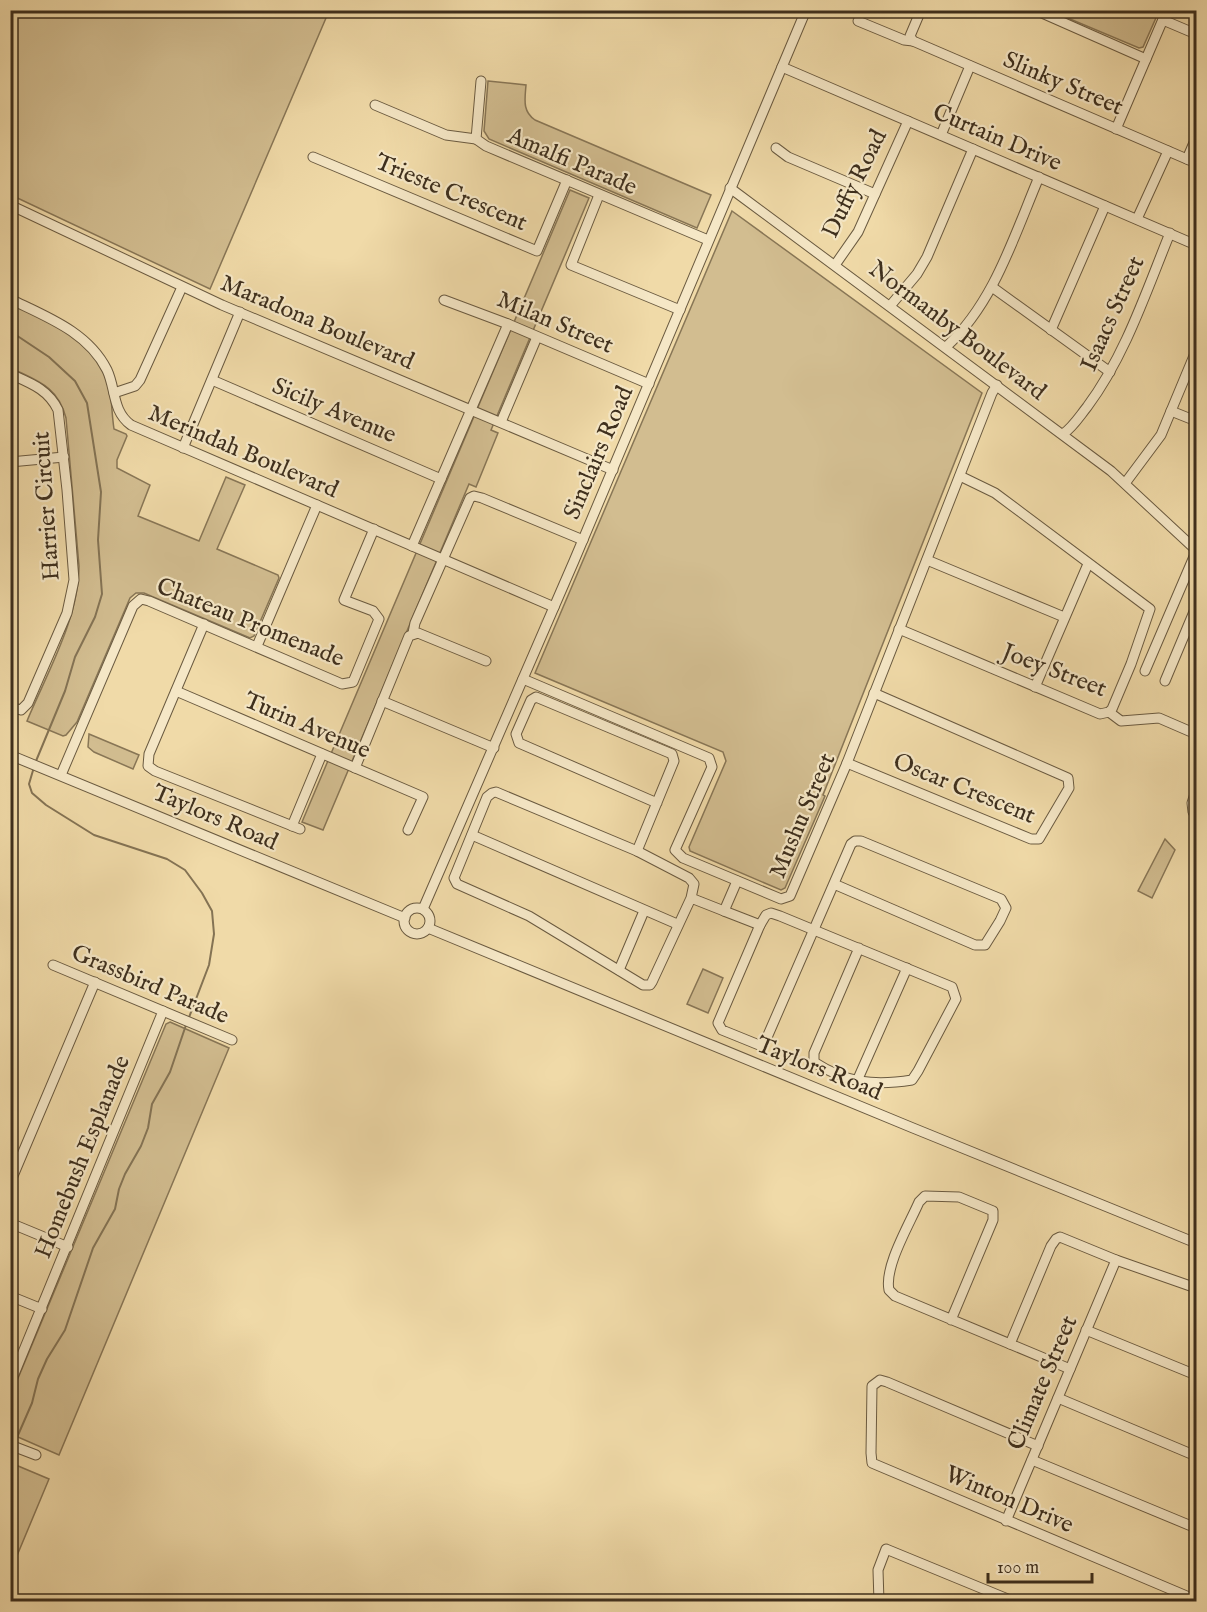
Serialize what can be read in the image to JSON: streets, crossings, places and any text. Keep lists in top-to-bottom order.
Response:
{
  "streets": {
    "street": [
      "Slinky Street",
      "Curtain Drive",
      "Amalfi Parade",
      "Duffy Road",
      "Trieste Crescent",
      "Isaacs Street",
      "Maradona Boulevard",
      "Milan Street",
      "Normanby Boulevard",
      "Sicily Avenue",
      "Merindah Boulevard",
      "Sinclairs Road",
      "Harrier Circuit",
      "Chateau Promenade",
      "Joey Street",
      "Turin Avenue",
      "Oscar Crescent",
      "Mushu Street",
      "Taylors Road",
      "Grassbird Parade",
      "Homebush Esplanade",
      "Climate Street",
      "Winton Drive"
    ]
  },
  "crossings": [
    ["Curtain Drive", "Duffy Road"],
    ["Curtain Drive", "Isaacs Street"],
    ["Curtain Drive", "Sinclairs Road"],
    ["Amalfi Parade", "Trieste Crescent"],
    ["Amalfi Parade", "Sinclairs Road"],
    ["Duffy Road", "Normanby Boulevard"],
    ["Isaacs Street", "Normanby Boulevard"],
    ["Maradona Boulevard", "Sinclairs Road"],
    ["Milan Street", "Sinclairs Road"],
    ["Normanby Boulevard", "Sinclairs Road"],
    ["Normanby Boulevard", "Mushu Street"],
    ["Merindah Boulevard", "Sinclairs Road"],
    ["Merindah Boulevard", "Chateau Promenade"],
    ["Sinclairs Road", "Mushu Street"],
    ["Sinclairs Road", "Taylors Road"],
    ["Chateau Promenade", "Taylors Road"],
    ["Joey Street", "Mushu Street"],
    ["Oscar Crescent", "Mushu Street"],
    ["Grassbird Parade", "Homebush Esplanade"],
    ["Climate Street", "Winton Drive"]
  ],
  "scale_bar": "100 m"
}
